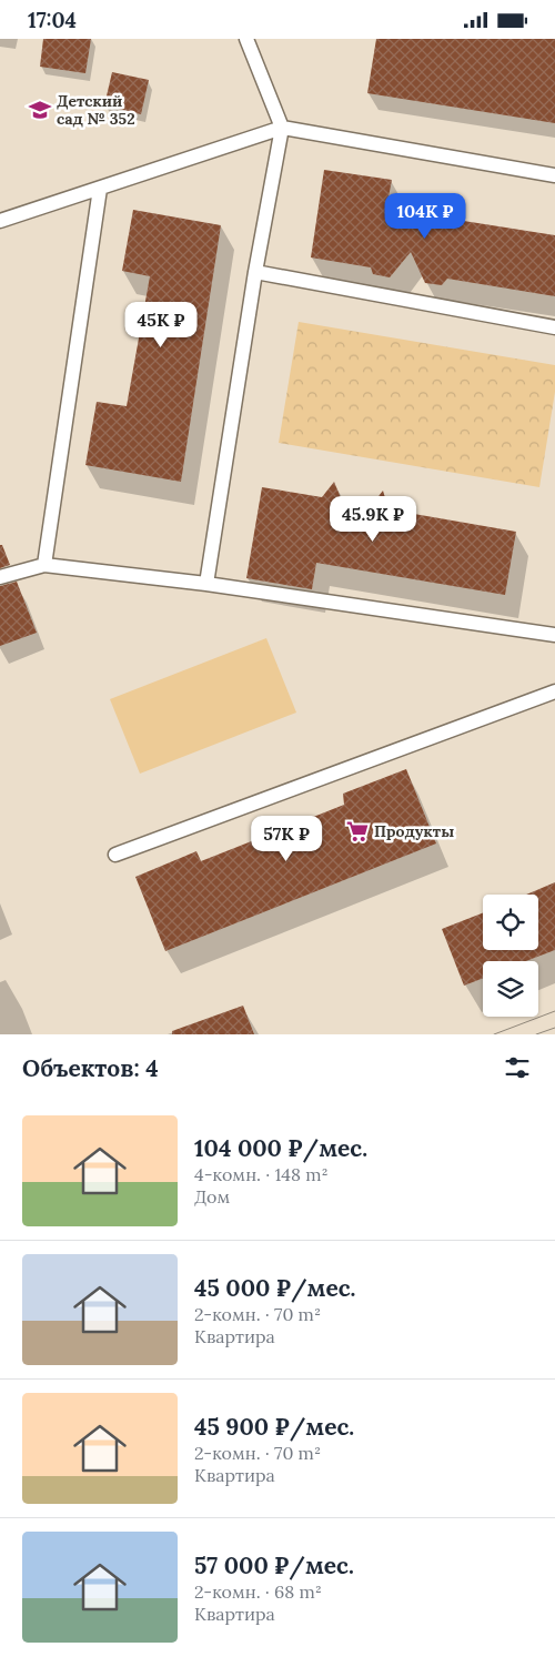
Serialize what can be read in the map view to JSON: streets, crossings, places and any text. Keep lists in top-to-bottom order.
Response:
{
  "places": {
    "school or university": ["Детский сад № 352"],
    "supermarket": ["Продукты"]
  },
  "page": {
    "status": "17:04",
    "price": [
      "104K ₽",
      "45K ₽",
      "45.9K ₽",
      "57K ₽"
    ],
    "heading": "Объектов: 4",
    "list": [
      {
        "name": "104 000 ₽/мес.",
        "note": "4-комн. · 148 m² · Дом"
      },
      {
        "name": "45 000 ₽/мес.",
        "note": "2-комн. · 70 m² · Квартира"
      },
      {
        "name": "45 900 ₽/мес.",
        "note": "2-комн. · 70 m² · Квартира"
      },
      {
        "name": "57 000 ₽/мес.",
        "note": "2-комн. · 68 m² · Квартира"
      }
    ]
  }
}
